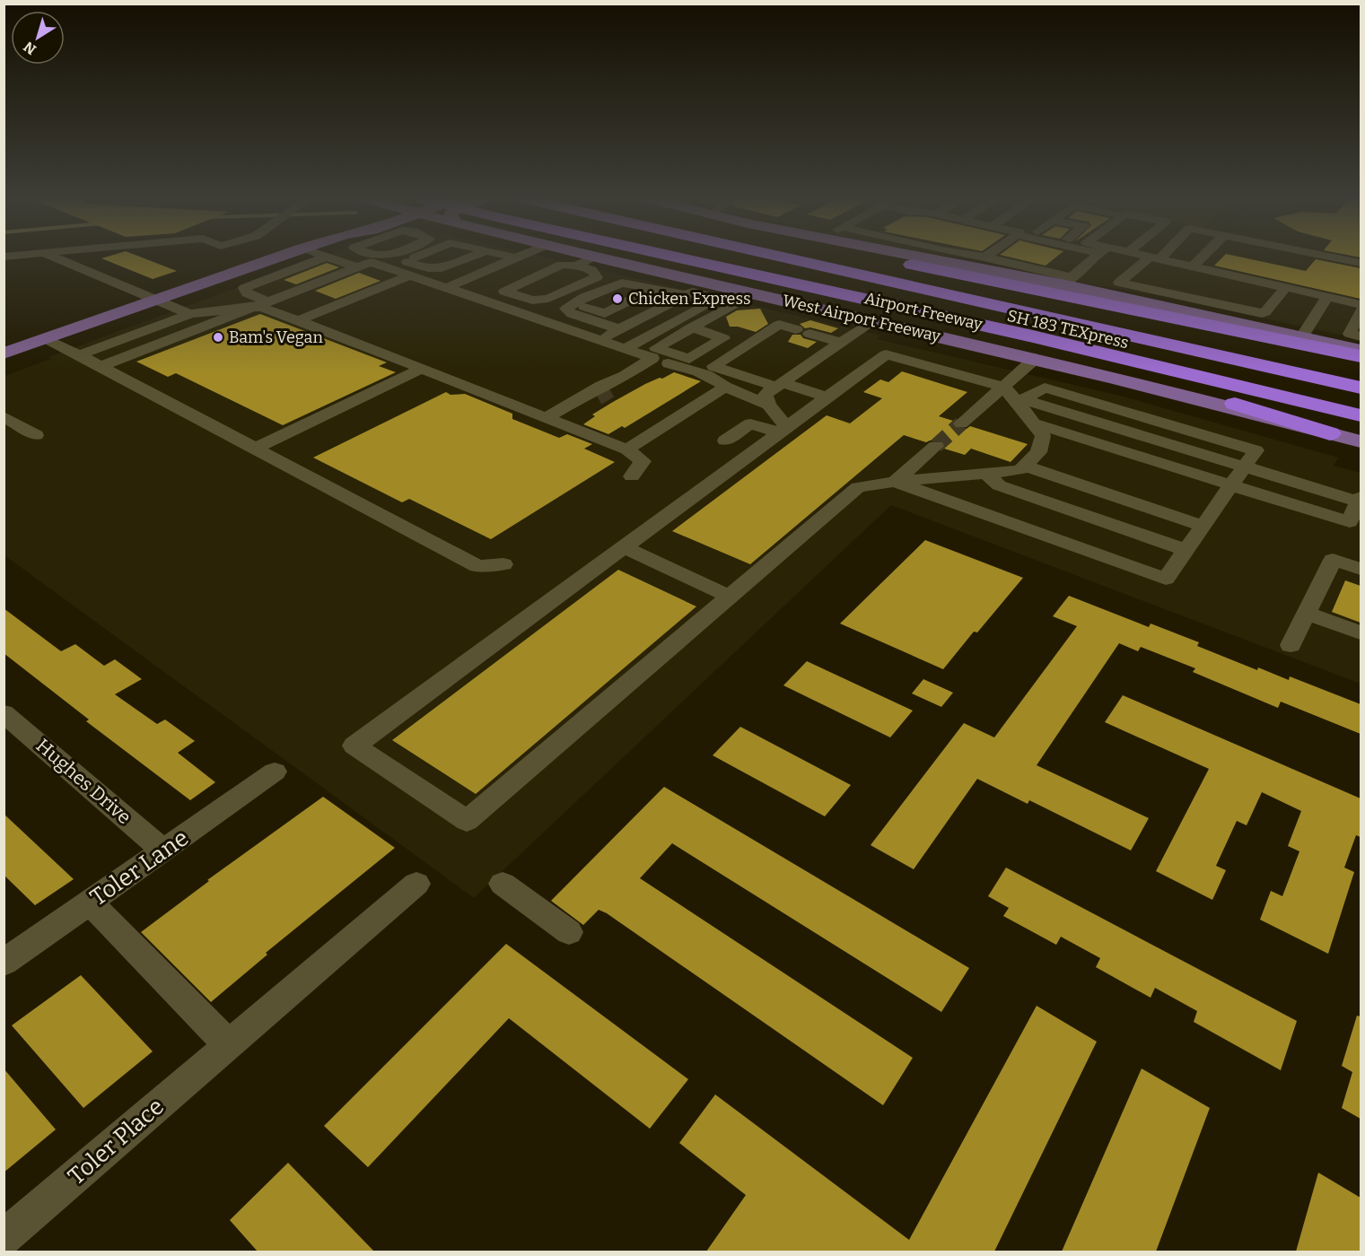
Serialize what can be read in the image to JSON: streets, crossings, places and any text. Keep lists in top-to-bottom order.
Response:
{
  "streets": {
    "highway": ["Airport Freeway", "SH 183 TEXpress"],
    "main road": ["West Airport Freeway"],
    "street": ["Hughes Drive", "Toler Lane", "Toler Place"]
  },
  "crossings": [
    ["Hughes Drive", "Toler Lane"]
  ],
  "places": ["Chicken Express", "Bam's Vegan"],
  "north": "bottom left"
}
